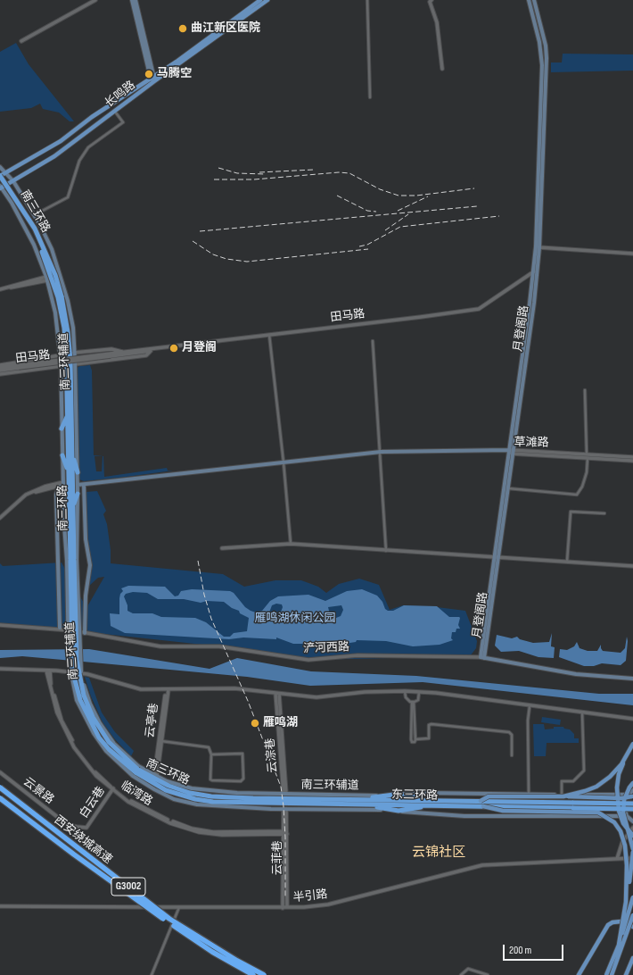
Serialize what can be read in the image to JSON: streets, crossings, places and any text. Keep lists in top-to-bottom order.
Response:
{
  "streets": {
    "highway": [
      "南三环路",
      "东三环路",
      "西安绕城高速",
      "G3002"
    ],
    "main road": [
      "长鸣路",
      "月登阁路",
      "南三环辅道",
      "浐河西路"
    ],
    "street": [
      "田马路",
      "草滩路",
      "云亭巷",
      "云淙巷",
      "云景路",
      "临湾路",
      "白云巷",
      "云菲巷",
      "半引路"
    ]
  },
  "crossings": [
    ["长鸣路", "南三环路"],
    ["长鸣路", "南三环辅道"],
    ["南三环路", "南三环辅道"],
    ["南三环路", "东三环路"],
    ["田马路", "月登阁路"],
    ["月登阁路", "草滩路"],
    ["月登阁路", "浐河西路"],
    ["南三环辅道", "云亭巷"],
    ["南三环辅道", "云淙巷"],
    ["南三环辅道", "云菲巷"],
    ["云景路", "白云巷"],
    ["临湾路", "白云巷"],
    ["临湾路", "云菲巷"],
    ["云菲巷", "半引路"]
  ],
  "districts": ["云锦社区"],
  "parks": ["雁鸣湖休闲公园"],
  "places": [
    "曲江新区医院",
    "马腾空",
    "月登阁",
    "雁鸣湖"
  ],
  "scale_bar": "200 m"
}
